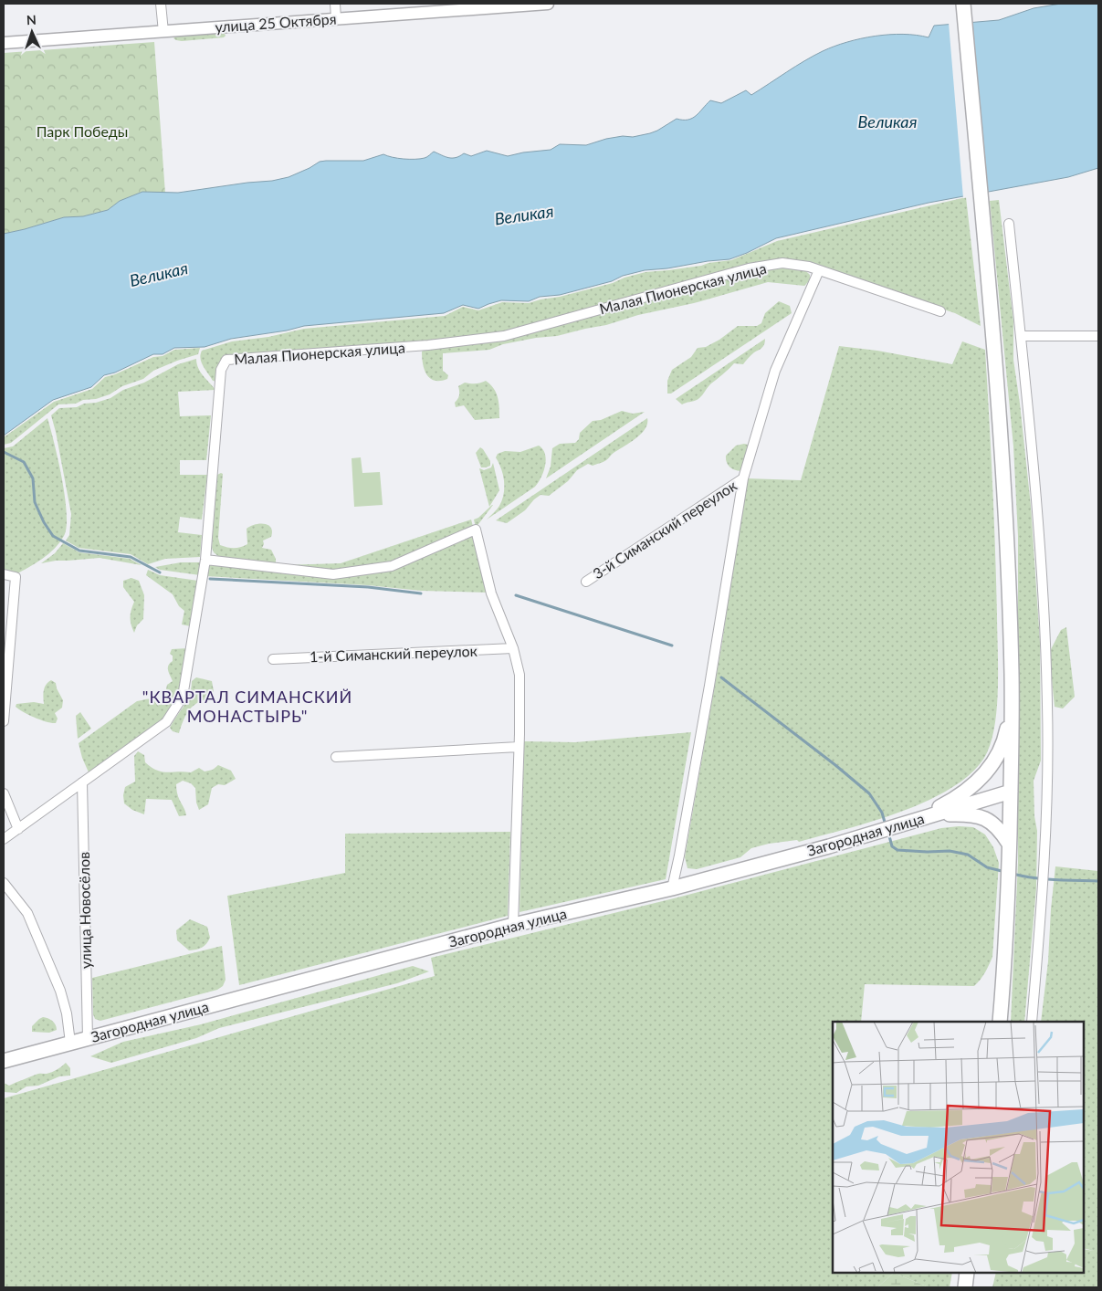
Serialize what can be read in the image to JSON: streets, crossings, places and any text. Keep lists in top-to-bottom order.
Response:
{
  "streets": {
    "highway": ["Загородная улица"],
    "main road": ["улица 25 Октября"],
    "street": [
      "Малая Пионерская улица",
      "3-й Симанский переулок",
      "1-й Симанский переулок",
      "улица Новосёлов"
    ]
  },
  "crossings": [
    ["Малая Пионерская улица", "улица Новосёлов"],
    ["Загородная улица", "улица Новосёлов"]
  ],
  "districts": ["\"КВАРТАЛ СИМАНСКИЙ МОНАСТЫРЬ\""],
  "water": ["Великая"],
  "parks": ["Парк Победы"],
  "north": "top"
}
